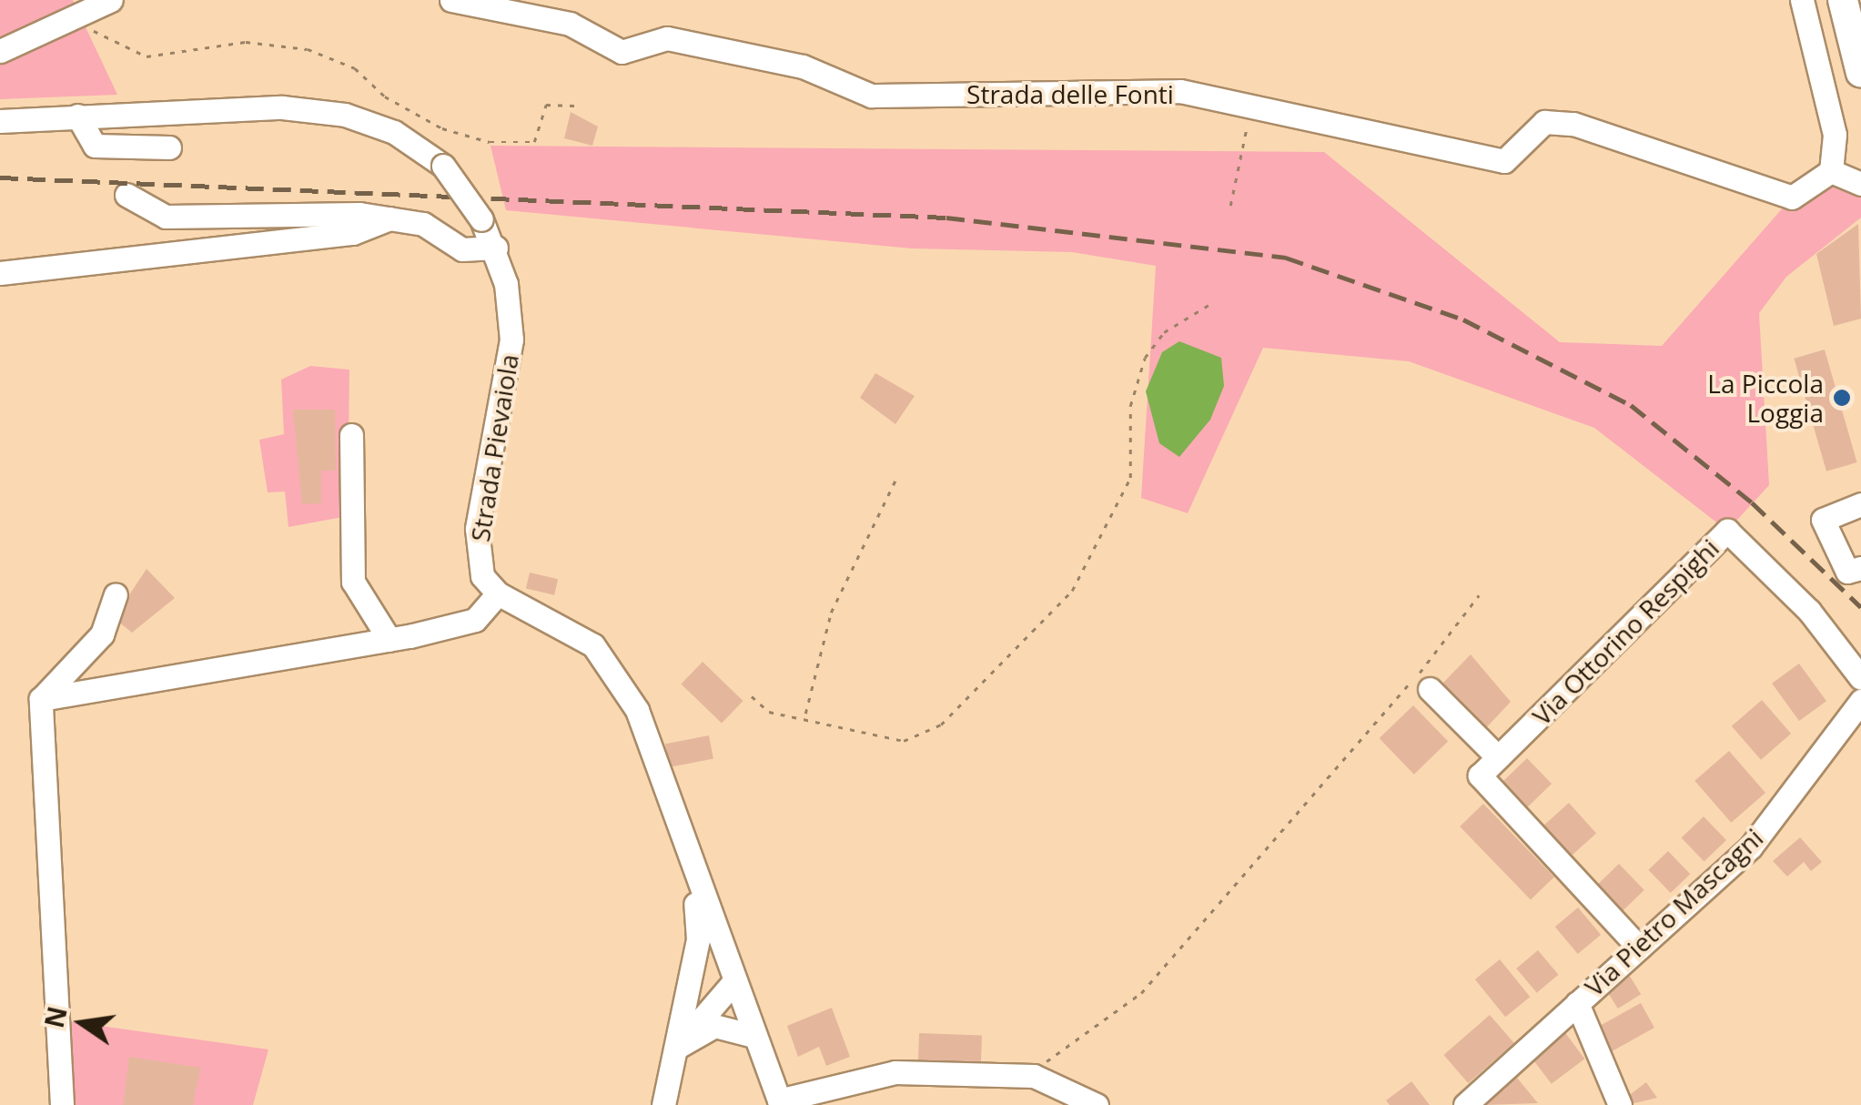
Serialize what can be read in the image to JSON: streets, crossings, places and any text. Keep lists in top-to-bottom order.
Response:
{
  "streets": {
    "street": [
      "Strada delle Fonti",
      "Strada Pievaiola",
      "Via Ottorino Respighi",
      "Via Pietro Mascagni"
    ]
  },
  "places": ["La Piccola Loggia"],
  "north": "left"
}
